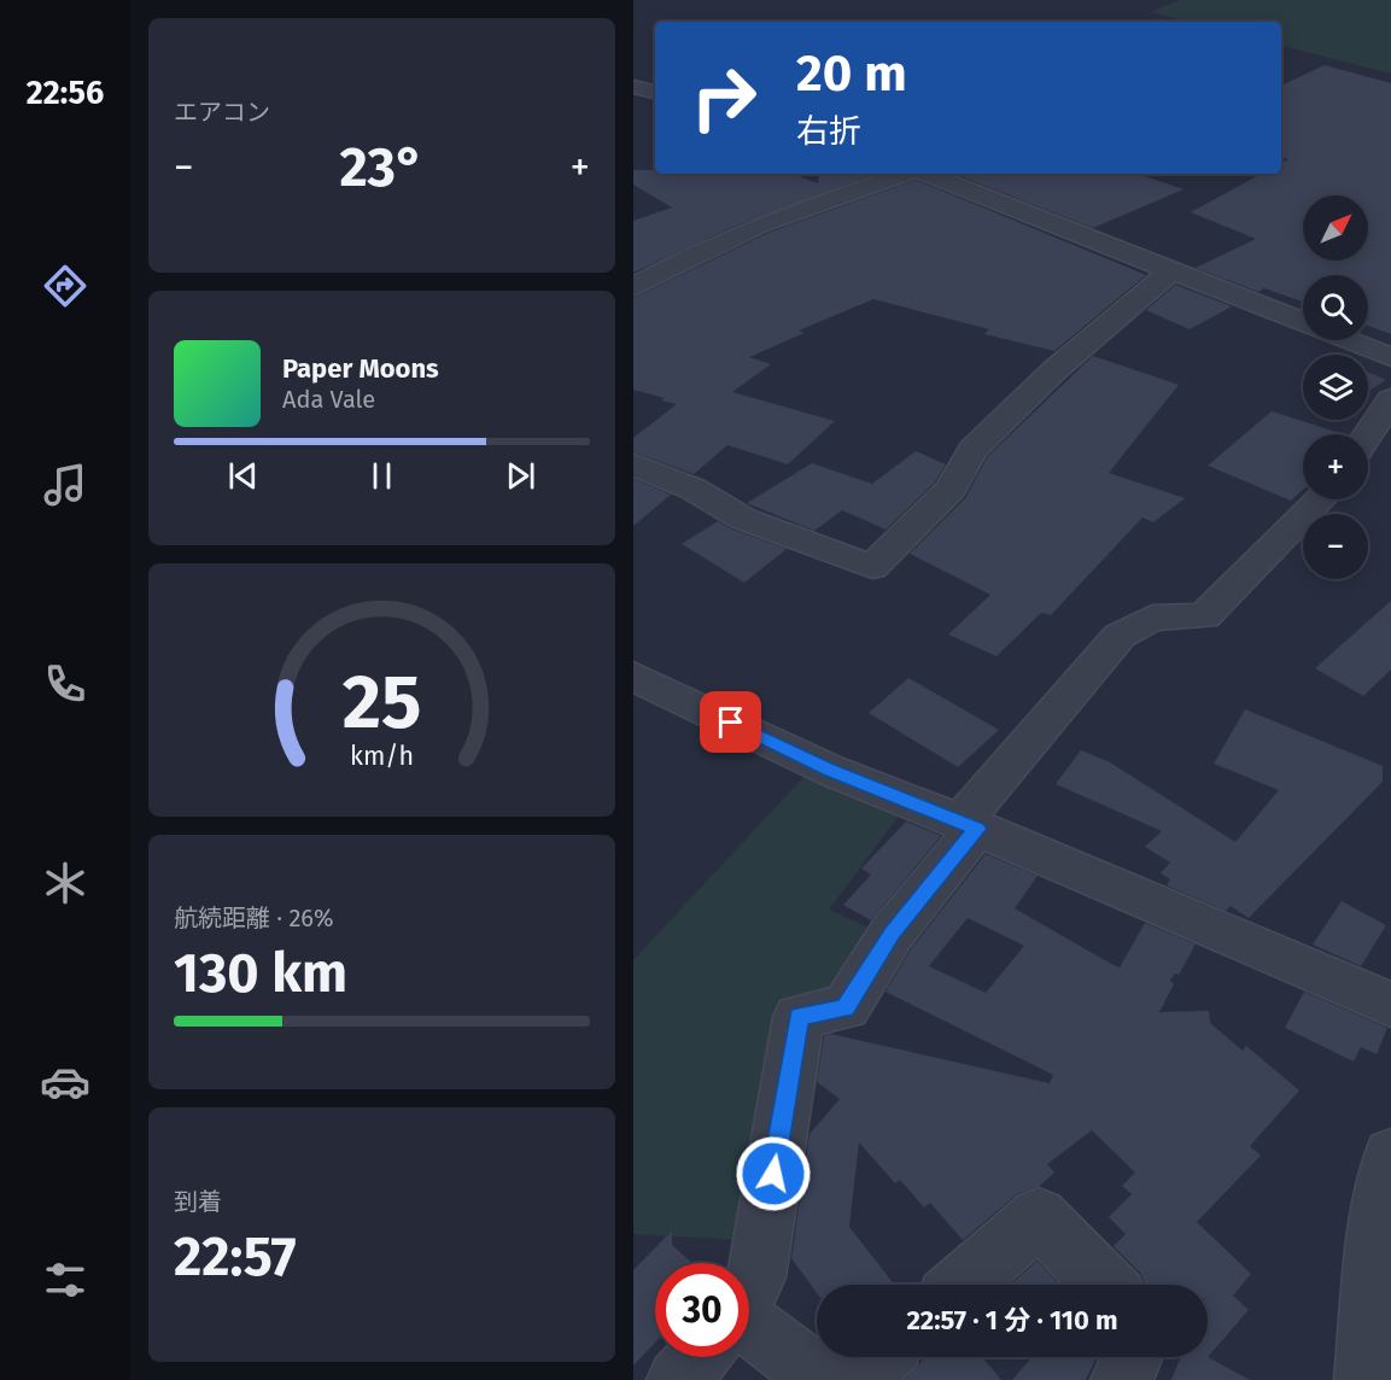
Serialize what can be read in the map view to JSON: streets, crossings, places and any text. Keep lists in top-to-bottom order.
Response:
{
  "north": "top right",
  "page": {
    "tabs": "22:56",
    "tile": [
      "エアコン",
      ["航続距離 · 26%", "130 km"],
      ["到着", "22:57"]
    ],
    "turn": ["20 m", "右折"],
    "heat": ["−", "23°", "+"],
    "map_buttons": ["+", "−"],
    "song": ["Paper Moons", "Ada Vale"],
    "limit": "30",
    "trip": "22:57 · 1 分 · 110 m",
    "gauge": ["25", "km/h"]
  }
}
